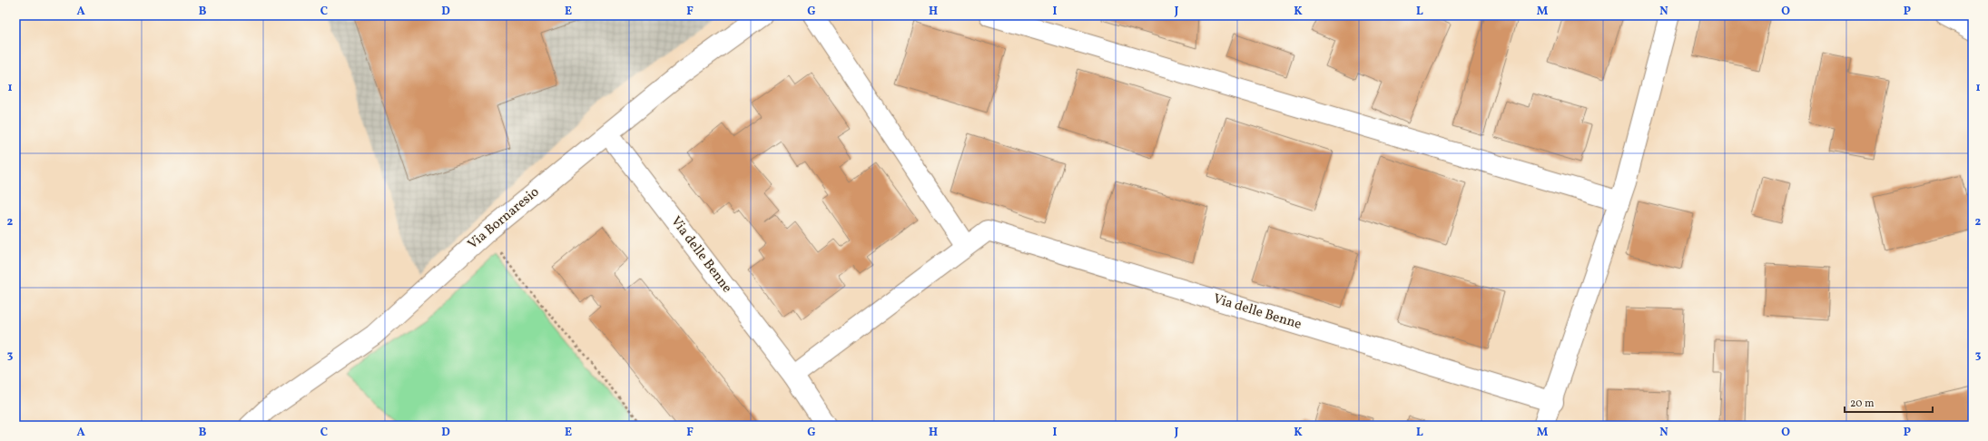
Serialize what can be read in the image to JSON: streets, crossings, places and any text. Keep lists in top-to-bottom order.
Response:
{
  "streets": {
    "street": ["Via Bornaresio", "Via delle Benne"]
  },
  "crossings": [
    ["Via Bornaresio", "Via delle Benne"]
  ],
  "scale_bar": "20 m",
  "grid": {
    "columns": [
      "A",
      "B",
      "C",
      "D",
      "E",
      "F",
      "G",
      "H",
      "I",
      "J",
      "K",
      "L",
      "M",
      "N",
      "O",
      "P"
    ],
    "rows": ["1", "2", "3"]
  }
}
